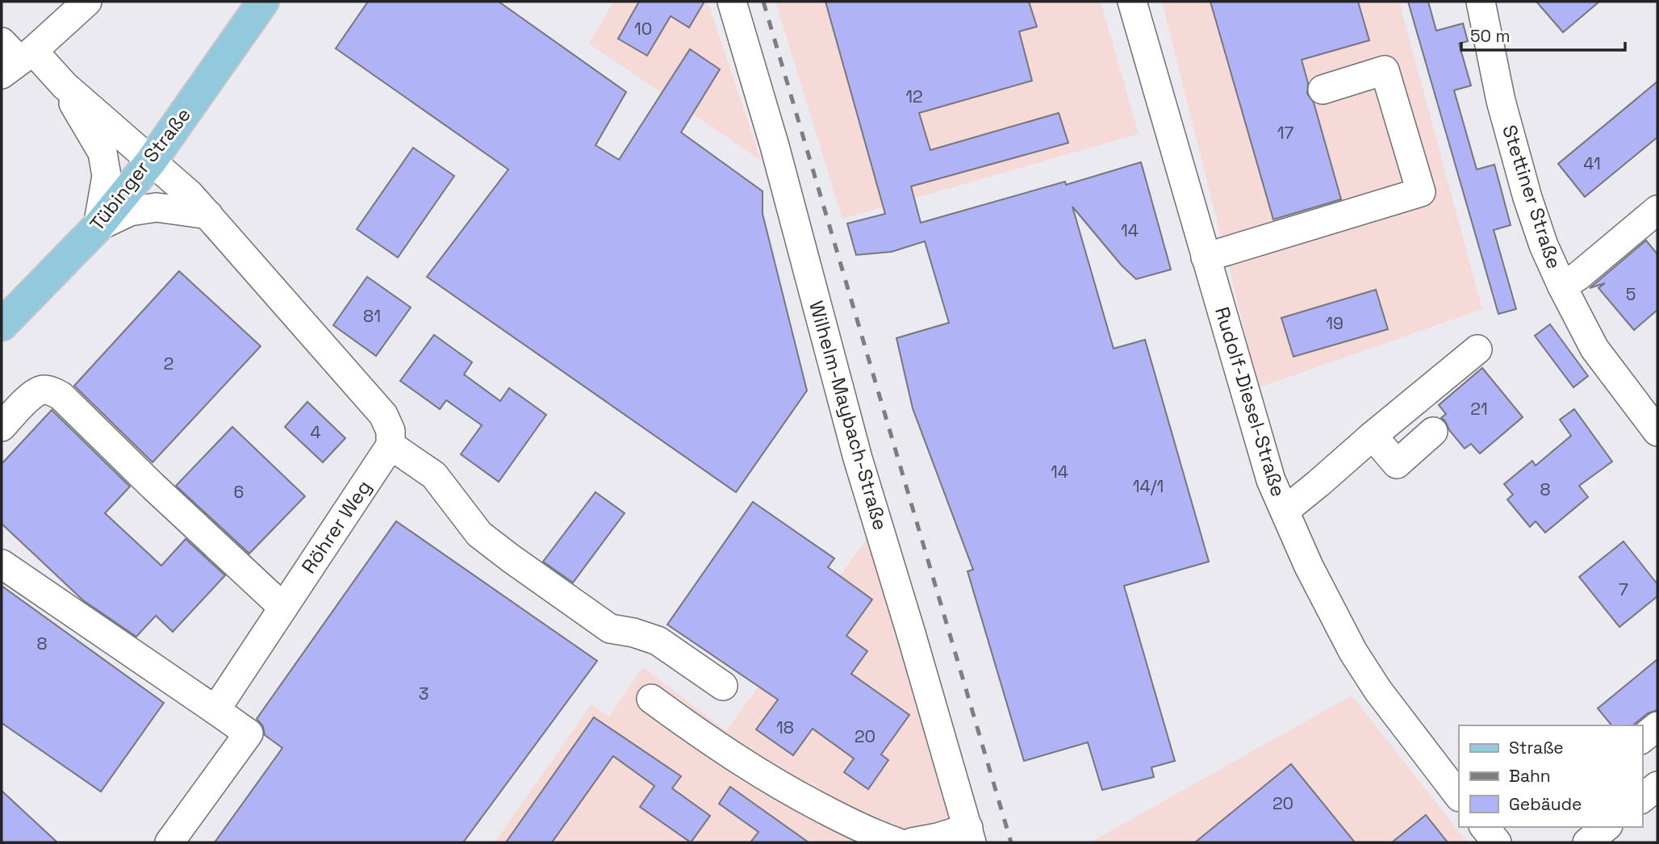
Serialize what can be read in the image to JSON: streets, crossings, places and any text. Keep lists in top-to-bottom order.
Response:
{
  "streets": {
    "main road": ["Tübinger Straße"],
    "street": [
      "Stettiner Straße",
      "Rudolf-Diesel-Straße",
      "Wilhelm-Maybach-Straße",
      "Röhrer Weg"
    ]
  },
  "house_numbers": [
    "10",
    "12",
    "17",
    "41",
    "14",
    "5",
    "81",
    "19",
    "2",
    "21",
    "4",
    "14",
    "14/1",
    "8",
    "6",
    "7",
    "8",
    "3",
    "18",
    "20",
    "20"
  ],
  "legend": ["Straße", "Bahn", "Gebäude"],
  "scale_bar": "50 m"
}
